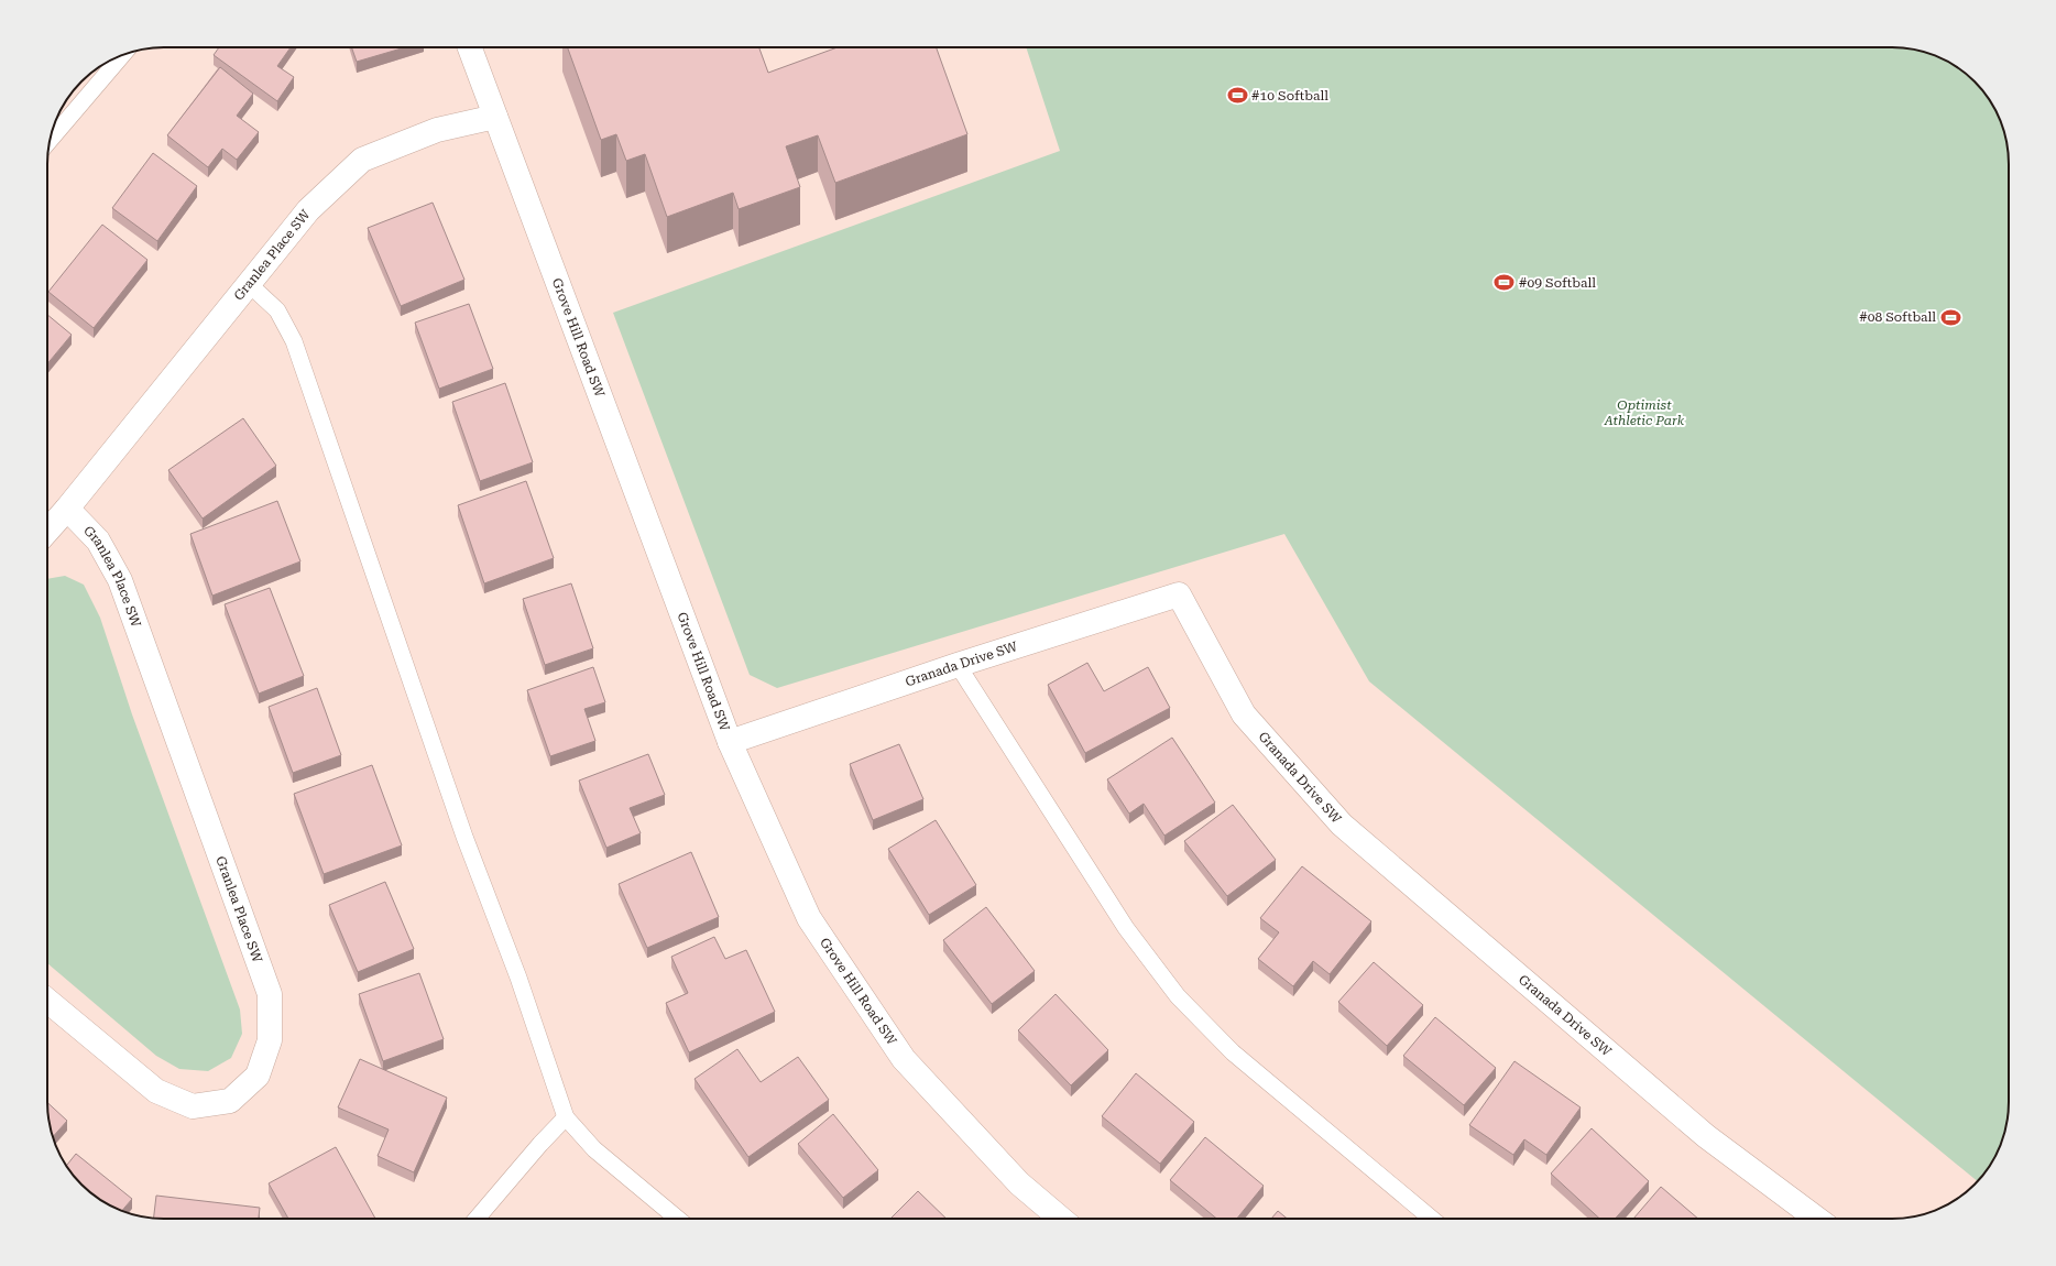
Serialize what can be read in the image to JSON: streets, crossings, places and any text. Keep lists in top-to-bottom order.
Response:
{
  "streets": {
    "street": ["Granlea Place SW", "Grove Hill Road SW", "Granada Drive SW"]
  },
  "crossings": [
    ["Granlea Place SW", "Grove Hill Road SW"],
    ["Grove Hill Road SW", "Granada Drive SW"]
  ],
  "parks": ["Optimist Athletic Park"],
  "places": {
    "sports": ["#10 Softball", "#09 Softball", "#08 Softball"]
  }
}
